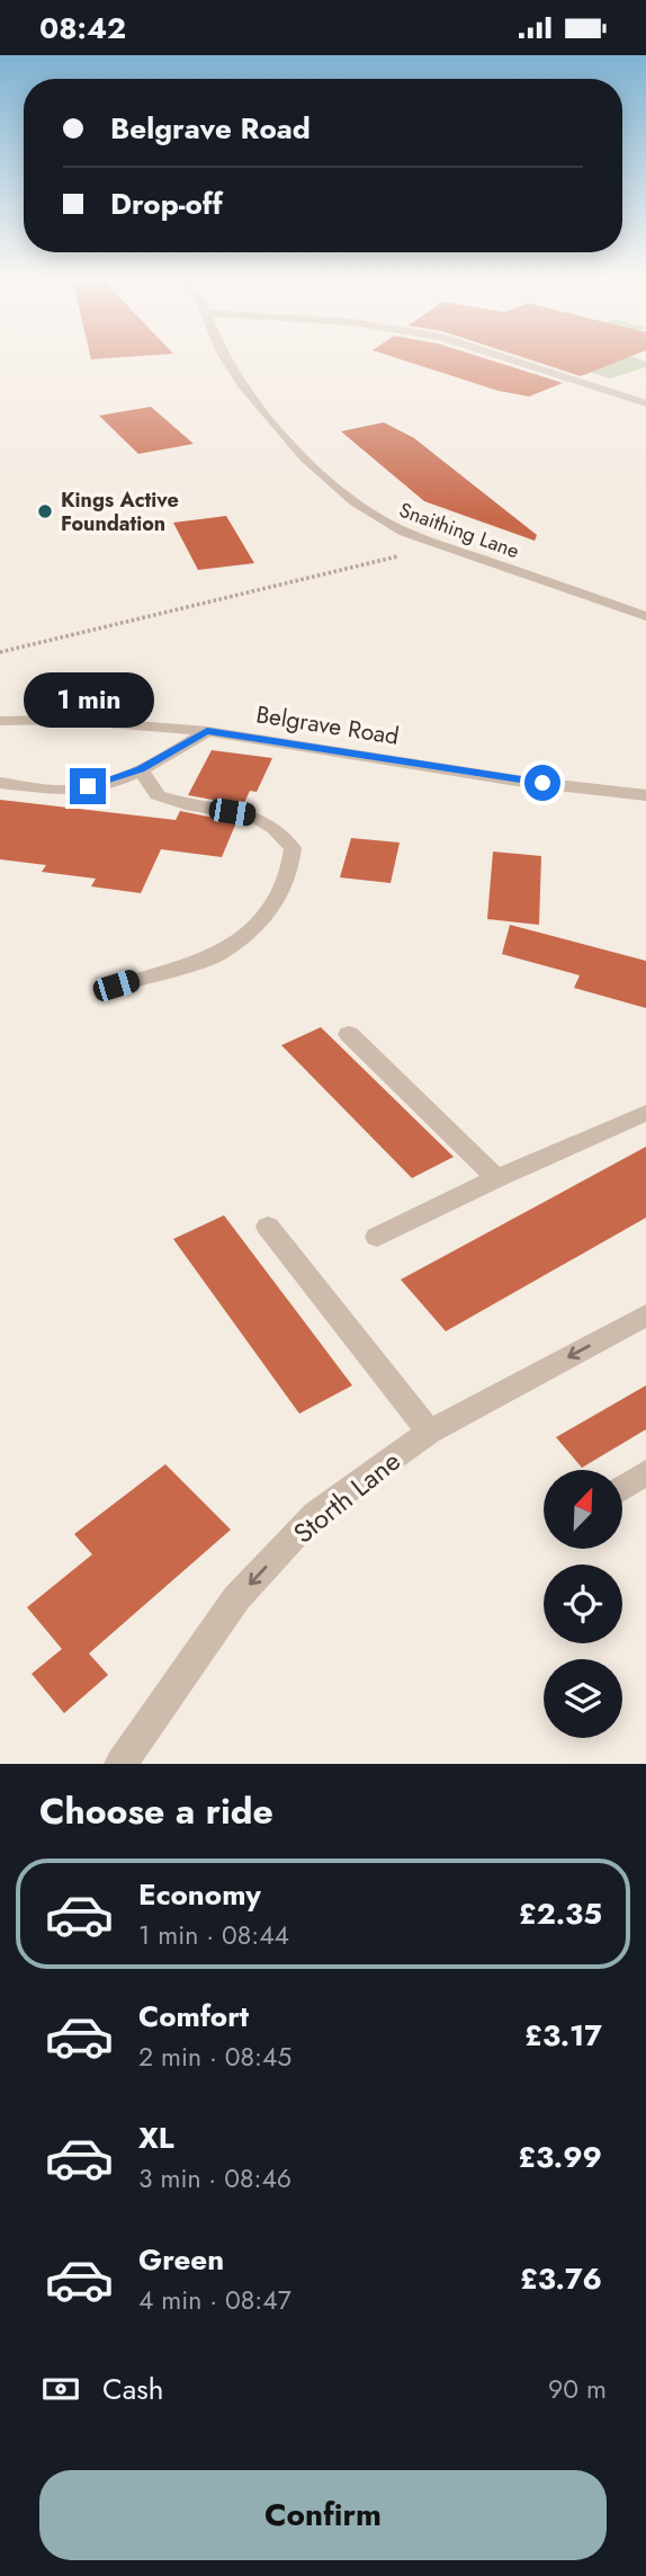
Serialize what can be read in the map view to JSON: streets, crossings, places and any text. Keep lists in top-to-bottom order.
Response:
{
  "streets": {
    "street": ["Snaithing Lane", "Belgrave Road", "Storth Lane"]
  },
  "one_way": ["Storth Lane"],
  "places": ["Kings Active Foundation"],
  "north": "top right",
  "page": {
    "status": "08:42",
    "banner": ["Belgrave Road", "Drop-off"],
    "bubble": "1 min",
    "heading": "Choose a ride",
    "list": [
      {
        "name": "Economy",
        "note": "1 min · 08:44",
        "value": "£2.35"
      },
      {
        "name": "Comfort",
        "note": "2 min · 08:45",
        "value": "£3.17"
      },
      {
        "name": "XL",
        "note": "3 min · 08:46",
        "value": "£3.99"
      },
      {
        "name": "Green",
        "note": "4 min · 08:47",
        "value": "£3.76"
      }
    ],
    "pay": ["Cash", "90 m"],
    "buttons": "Confirm"
  }
}
